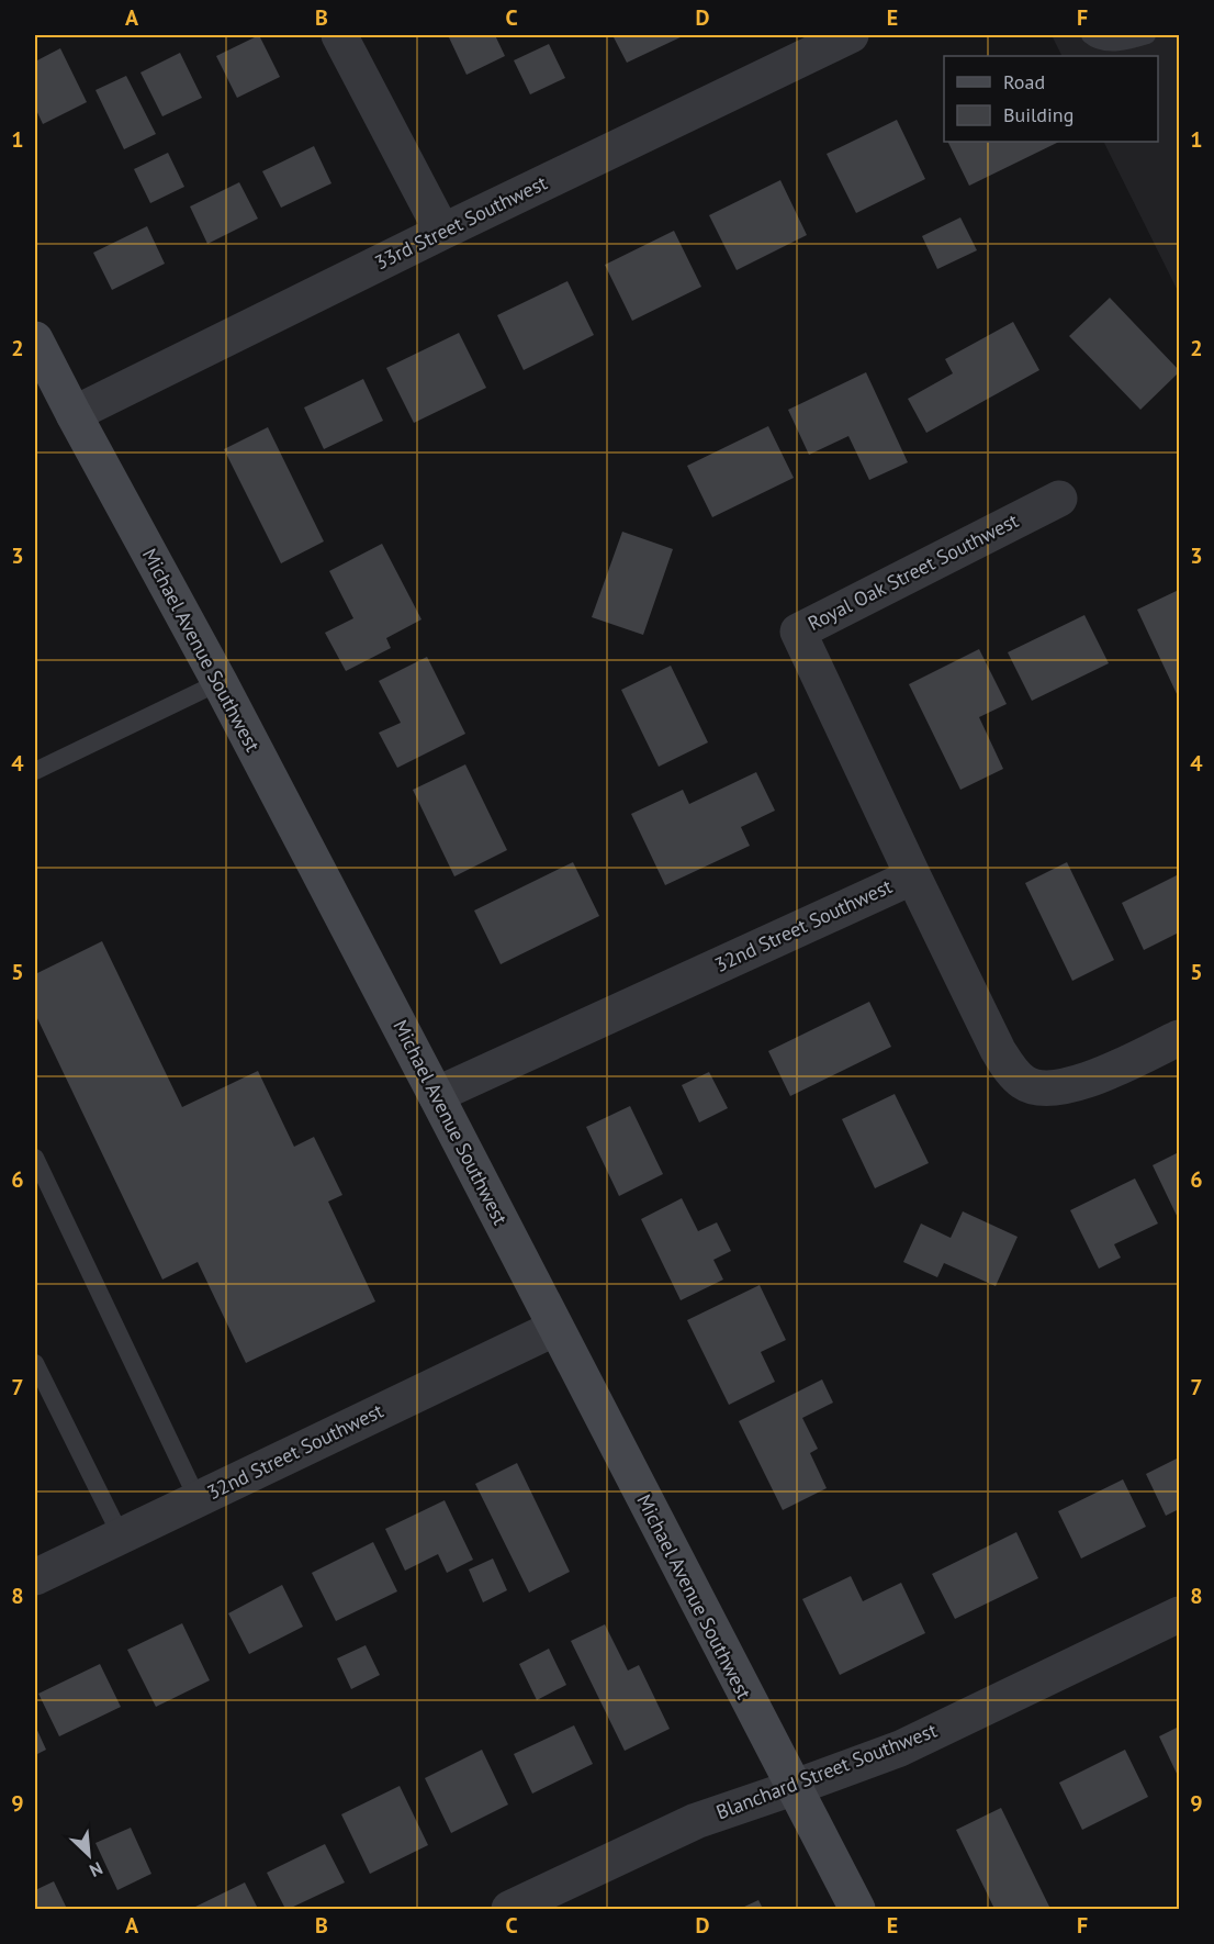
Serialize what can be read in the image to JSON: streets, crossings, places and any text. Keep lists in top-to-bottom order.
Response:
{
  "streets": {
    "street": [
      "33rd Street Southwest",
      "Royal Oak Street Southwest",
      "Michael Avenue Southwest",
      "32nd Street Southwest",
      "Blanchard Street Southwest"
    ]
  },
  "crossings": [
    ["33rd Street Southwest", "Michael Avenue Southwest"],
    ["Royal Oak Street Southwest", "32nd Street Southwest"],
    ["Michael Avenue Southwest", "32nd Street Southwest"],
    ["Michael Avenue Southwest", "Blanchard Street Southwest"]
  ],
  "legend": ["Road", "Building"],
  "north": "bottom right",
  "grid": {
    "columns": [
      "A",
      "B",
      "C",
      "D",
      "E",
      "F"
    ],
    "rows": [
      "1",
      "2",
      "3",
      "4",
      "5",
      "6",
      "7",
      "8",
      "9"
    ]
  }
}
